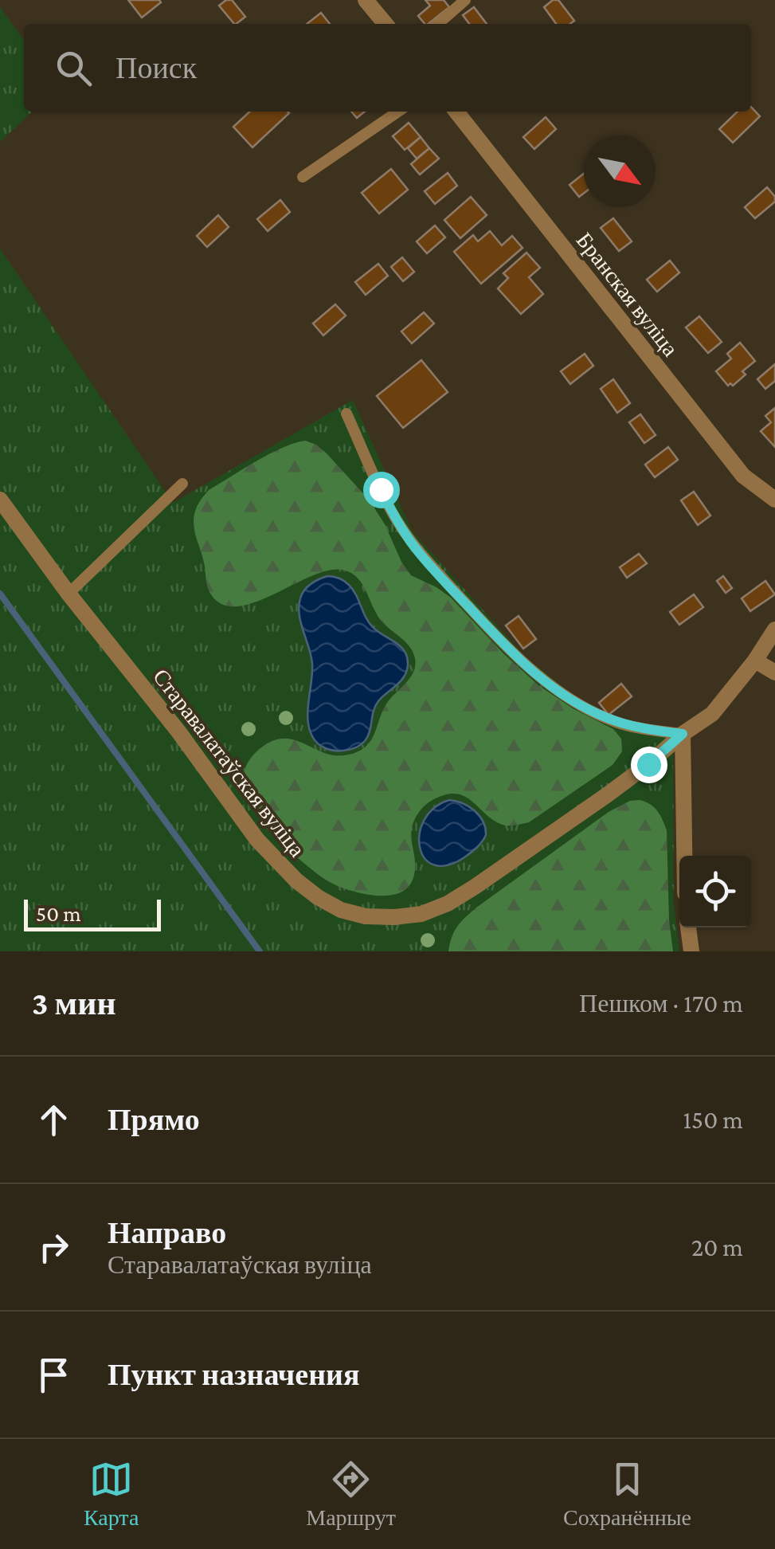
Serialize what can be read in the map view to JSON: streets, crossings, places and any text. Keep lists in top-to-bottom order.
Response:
{
  "streets": {
    "street": ["Бранская вуліца", "Старавалатаўская вуліца"]
  },
  "scale_bar": "50 m",
  "north": "bottom right",
  "page": {
    "search": "Поиск",
    "scale": "50 m",
    "heading": ["3 мин", "Пешком · 170 m"],
    "list": [
      ["Прямо", "150 m"],
      ["Направо", "Старавалатаўская вуліца", "20 m"],
      "Пункт назначения"
    ],
    "nav": ["Карта", "Маршрут", "Сохранённые"]
  }
}
